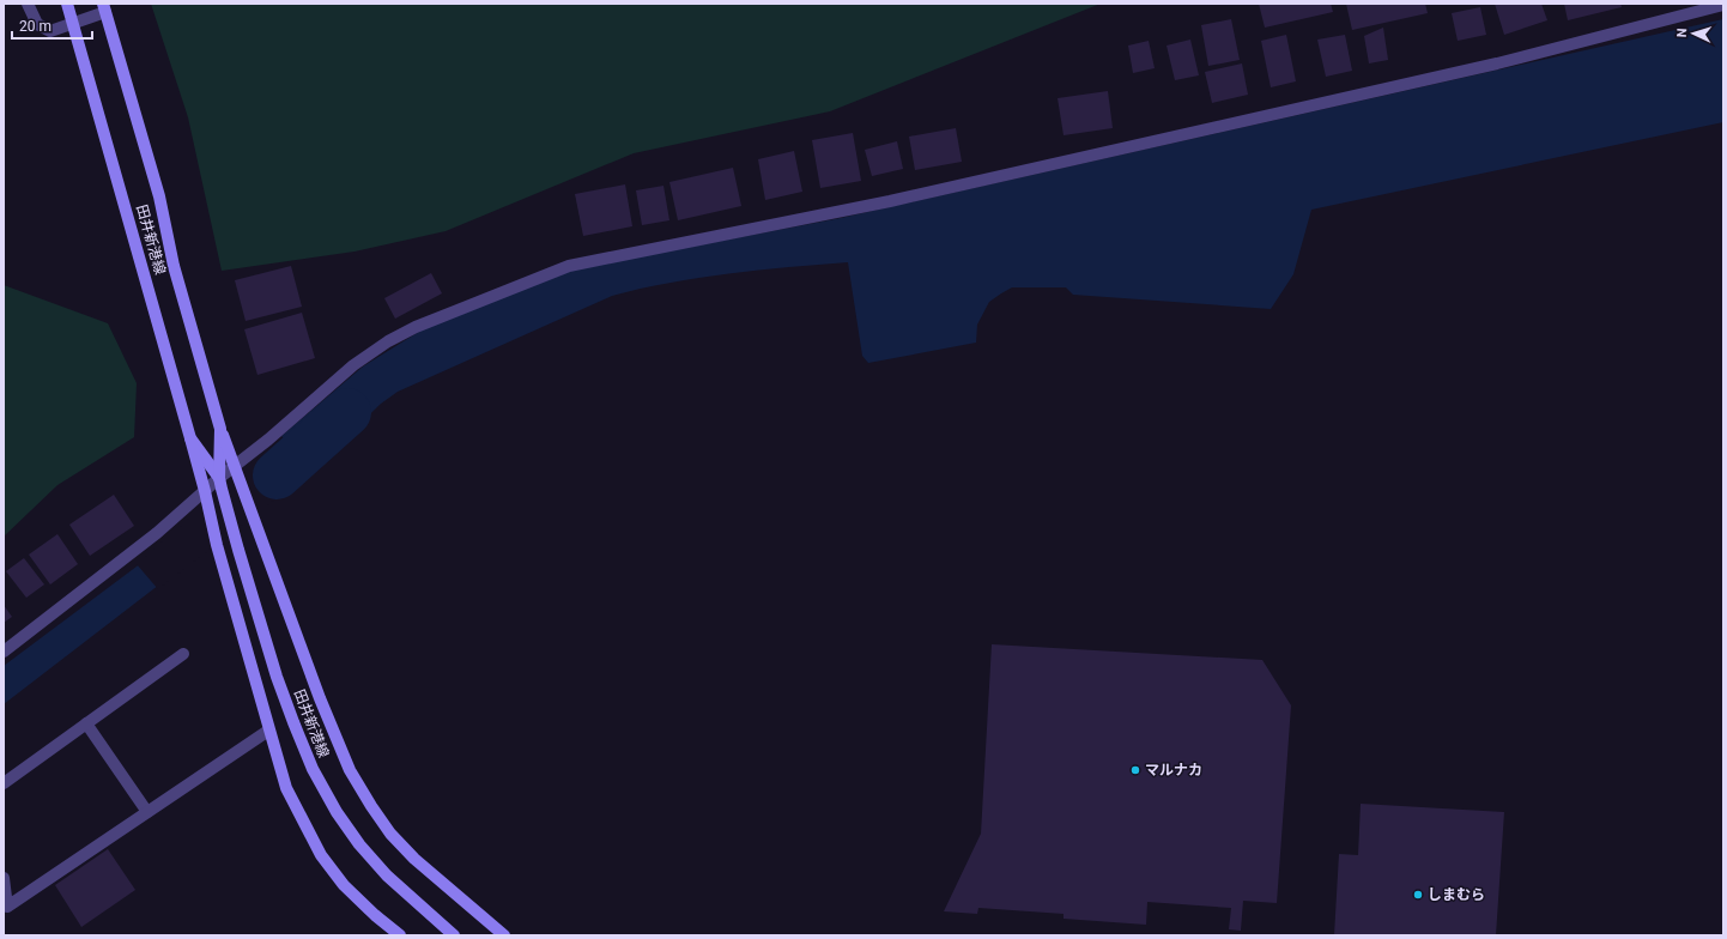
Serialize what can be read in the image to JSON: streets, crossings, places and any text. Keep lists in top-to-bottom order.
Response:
{
  "streets": {
    "main road": ["田井新港線"]
  },
  "places": ["マルナカ", "しまむら"],
  "scale_bar": "20 m",
  "north": "left"
}
